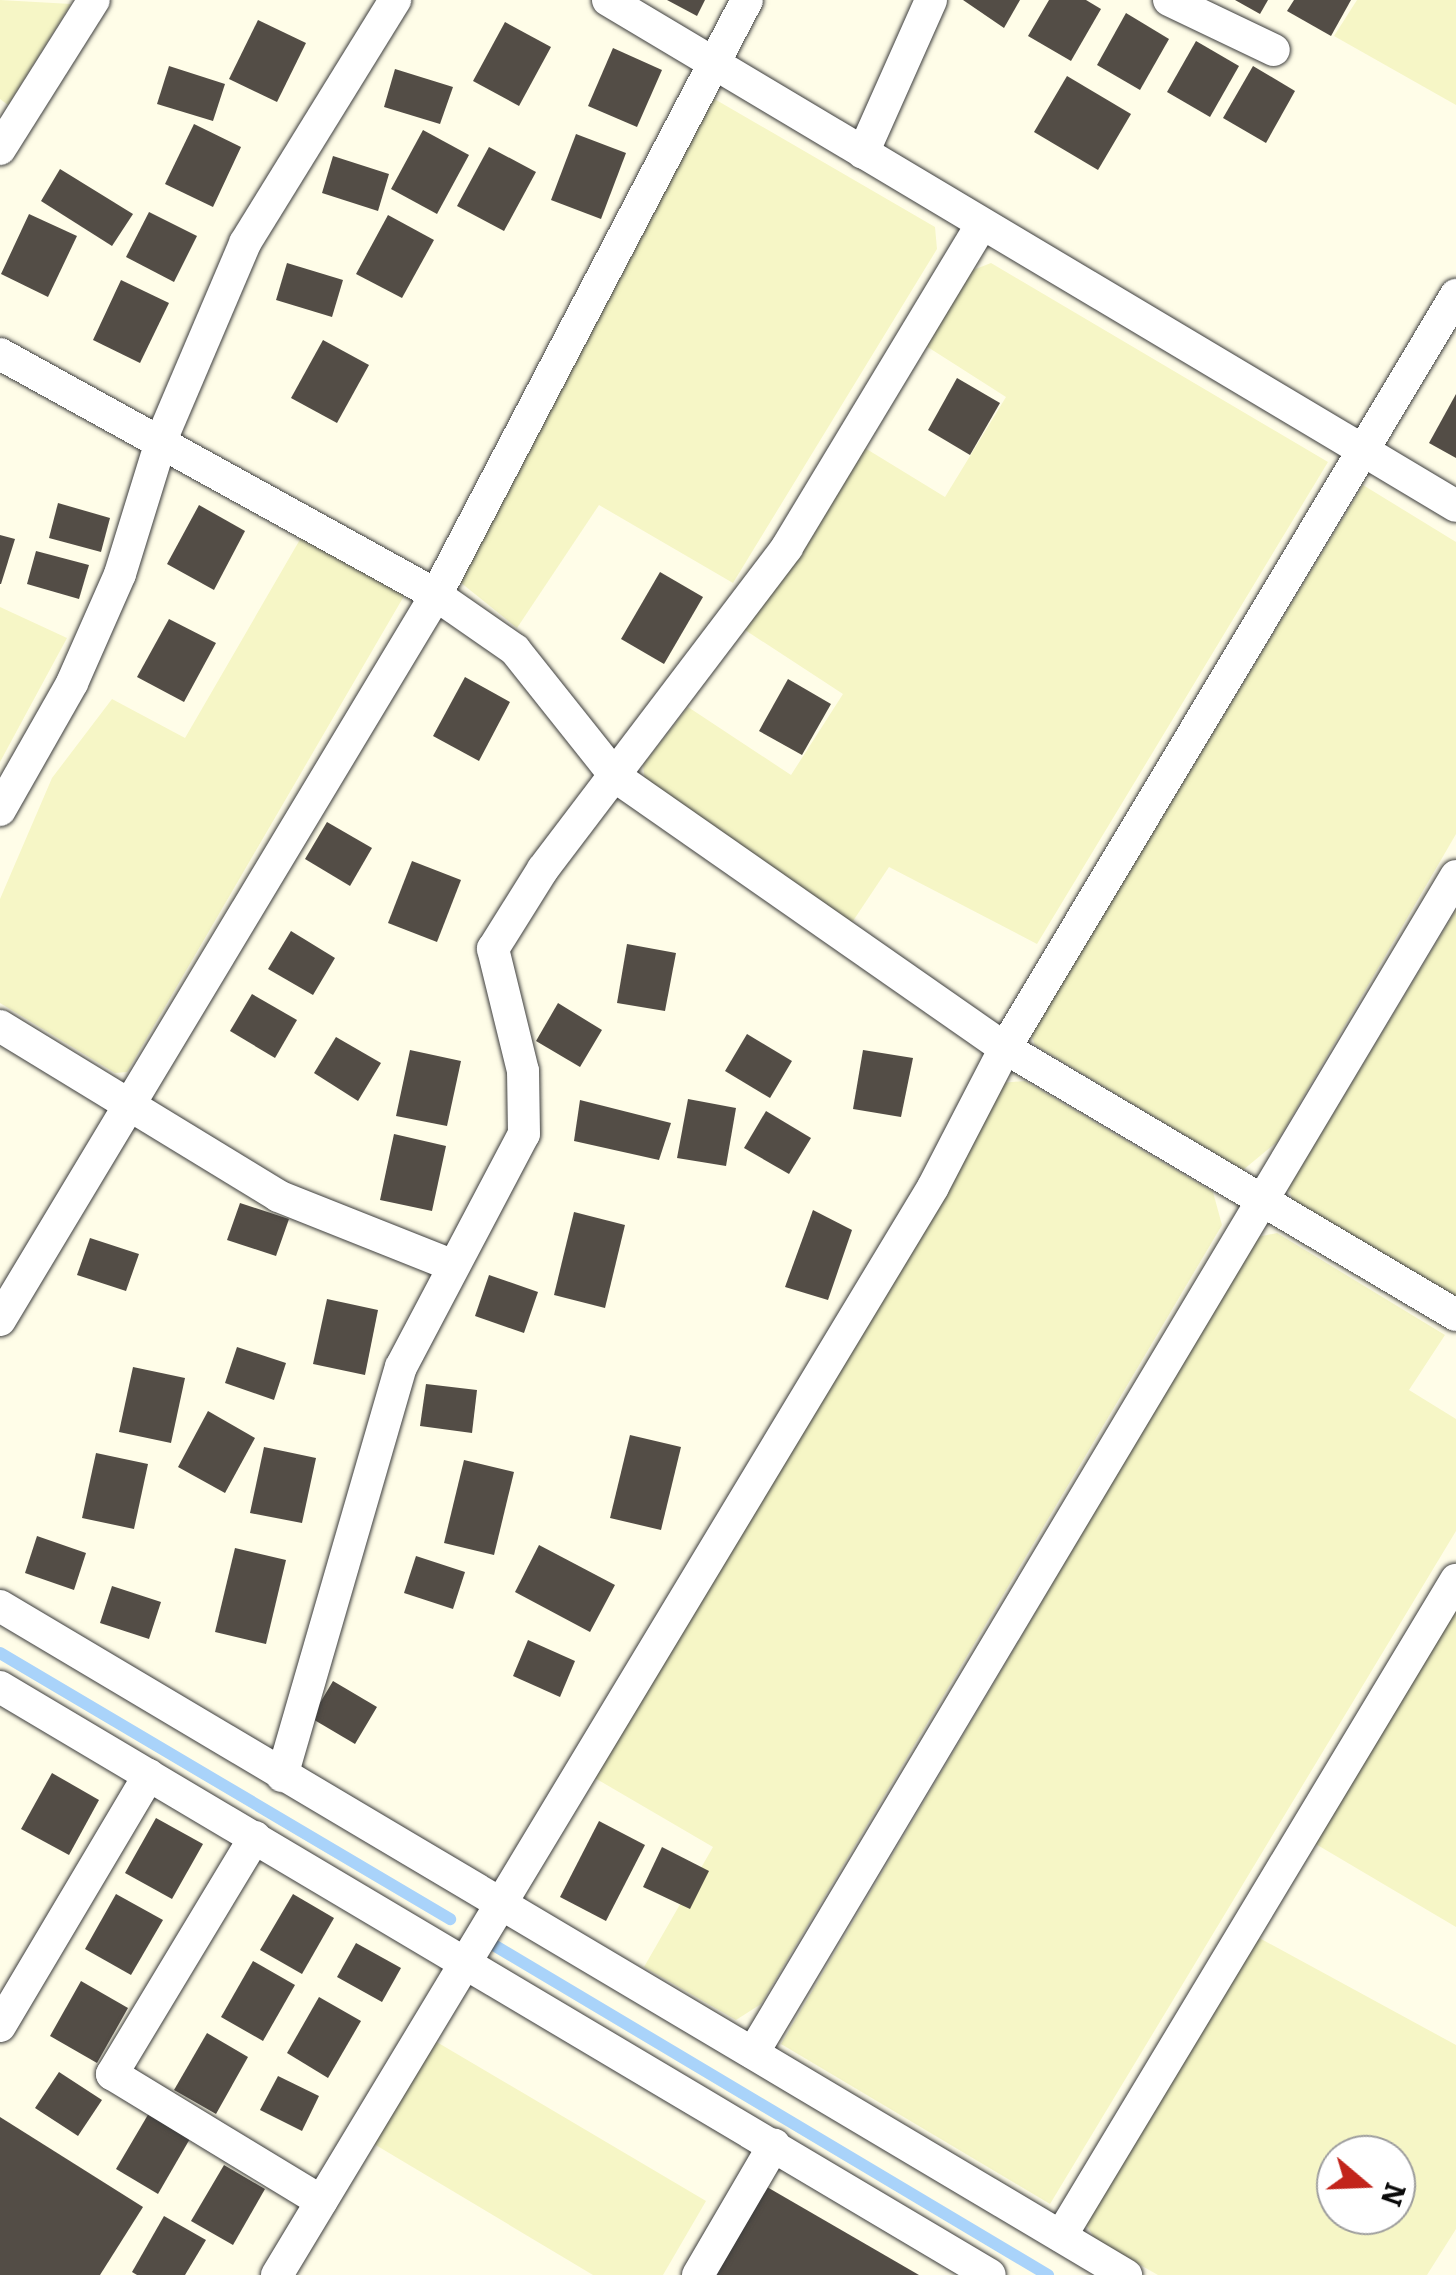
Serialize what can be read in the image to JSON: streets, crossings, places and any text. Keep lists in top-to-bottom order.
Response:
{
  "north": "right"
}
